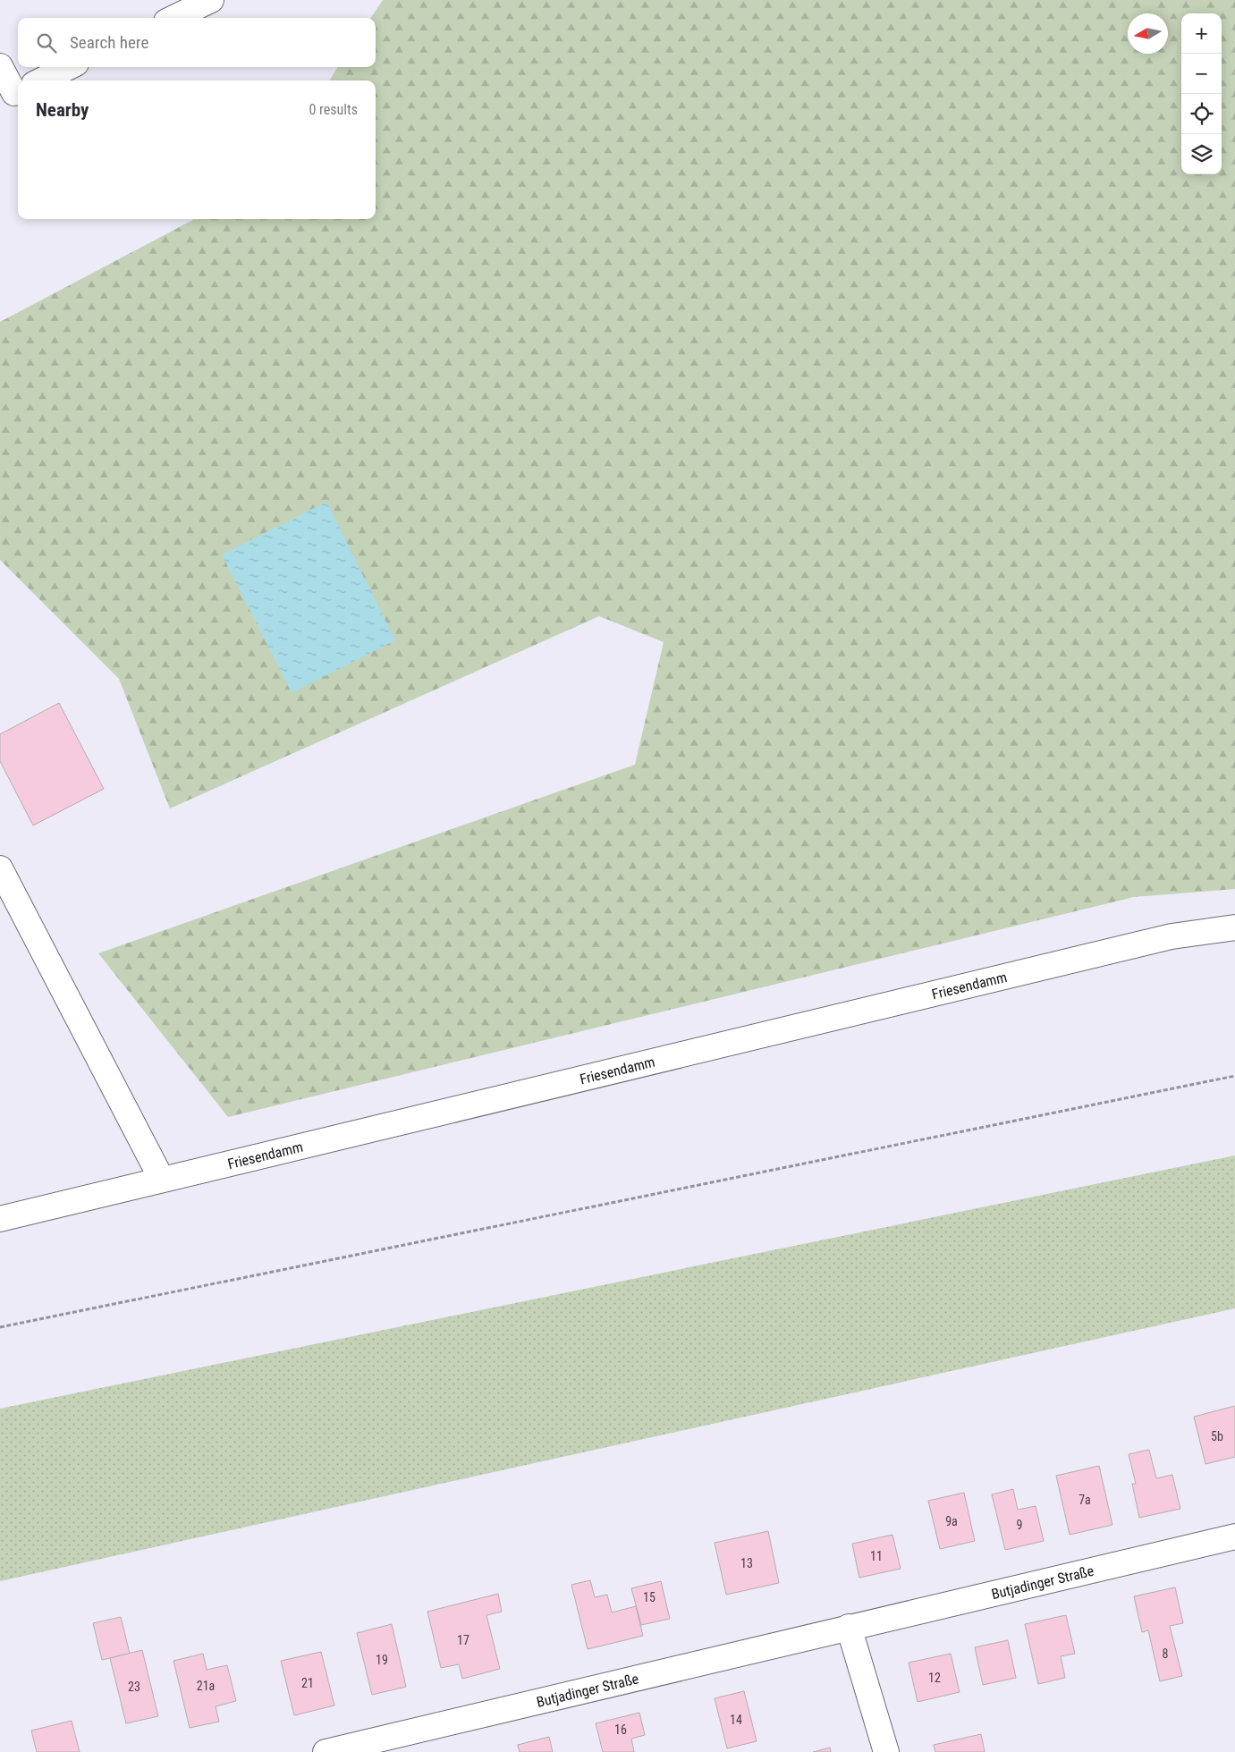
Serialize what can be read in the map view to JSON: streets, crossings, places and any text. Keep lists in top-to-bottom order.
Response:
{
  "streets": {
    "main road": ["Friesendamm", "Butjadinger Straße"]
  },
  "house_numbers": [
    "5b",
    "7a",
    "9a",
    "9",
    "11",
    "13",
    "15",
    "17",
    "8",
    "19",
    "12",
    "21",
    "21a",
    "23",
    "14",
    "16"
  ],
  "north": "left",
  "page": {
    "map_buttons": ["+", "−"],
    "search": "Search here",
    "heading": ["Nearby", "0 results"]
  }
}
